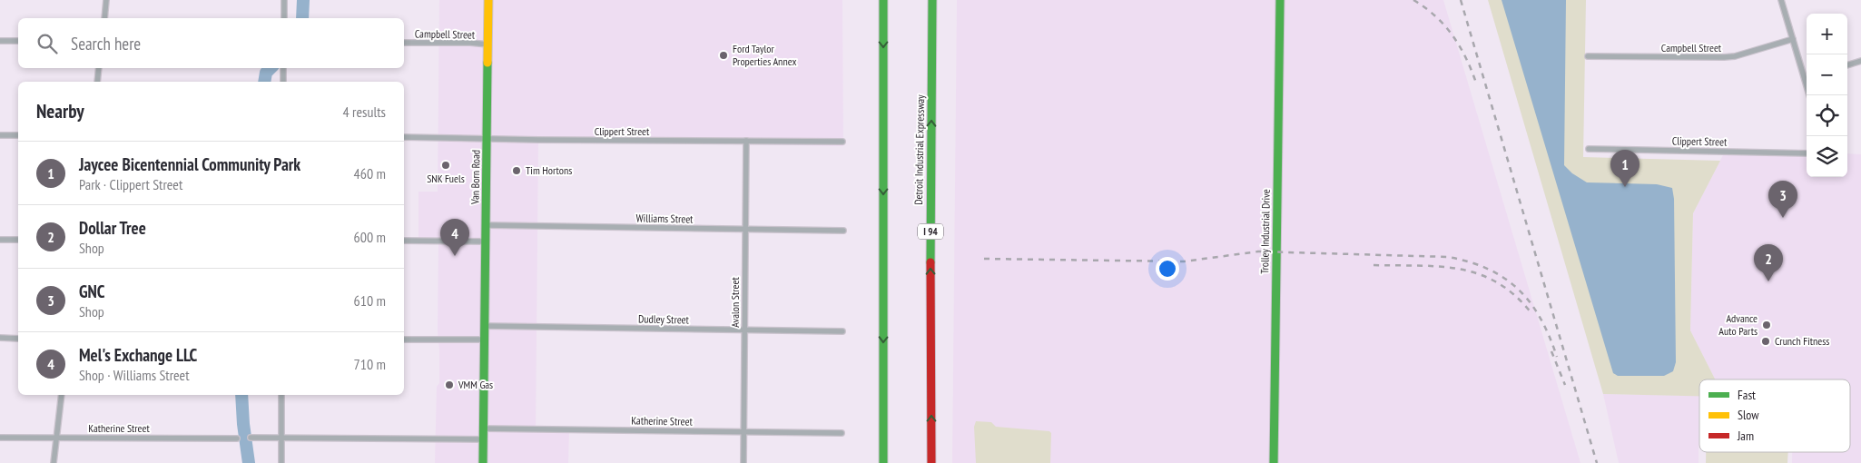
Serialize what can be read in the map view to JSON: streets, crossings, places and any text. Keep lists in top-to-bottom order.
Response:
{
  "streets": {
    "main road": [
      "Detroit Industrial Expressway",
      "Van Born Road",
      "I 94",
      "Trolley Industrial Drive"
    ],
    "street": [
      "Campbell Street",
      "Clippert Street",
      "Williams Street",
      "Avalon Street",
      "Dudley Street",
      "Katherine Street"
    ]
  },
  "crossings": [
    ["Campbell Street", "Van Born Road"],
    ["Clippert Street", "Van Born Road"],
    ["Clippert Street", "Avalon Street"],
    ["Van Born Road", "Williams Street"],
    ["Van Born Road", "Dudley Street"],
    ["Van Born Road", "Katherine Street"],
    ["Williams Street", "Avalon Street"],
    ["Avalon Street", "Dudley Street"],
    ["Avalon Street", "Katherine Street"]
  ],
  "places": [
    "Ford Taylor Properties Annex",
    "SNK Fuels",
    "Tim Hortons",
    "Advance Auto Parts",
    "Crunch Fitness",
    "VMM Gas"
  ],
  "legend": ["Fast", "Slow", "Jam"],
  "page": {
    "map_buttons": ["+", "−"],
    "search": "Search here",
    "heading": ["Nearby", "4 results"],
    "list": [
      {
        "mark": "1",
        "name": "Jaycee Bicentennial Community Park",
        "note": "Park · Clippert Street",
        "value": "460 m"
      },
      {
        "mark": "2",
        "name": "Dollar Tree",
        "note": "Shop",
        "value": "600 m"
      },
      {
        "mark": "3",
        "name": "GNC",
        "note": "Shop",
        "value": "610 m"
      },
      {
        "mark": "4",
        "name": "Mel's Exchange LLC",
        "note": "Shop · Williams Street",
        "value": "710 m"
      }
    ],
    "pins": [
      "1",
      "3",
      "4",
      "2"
    ]
  }
}
